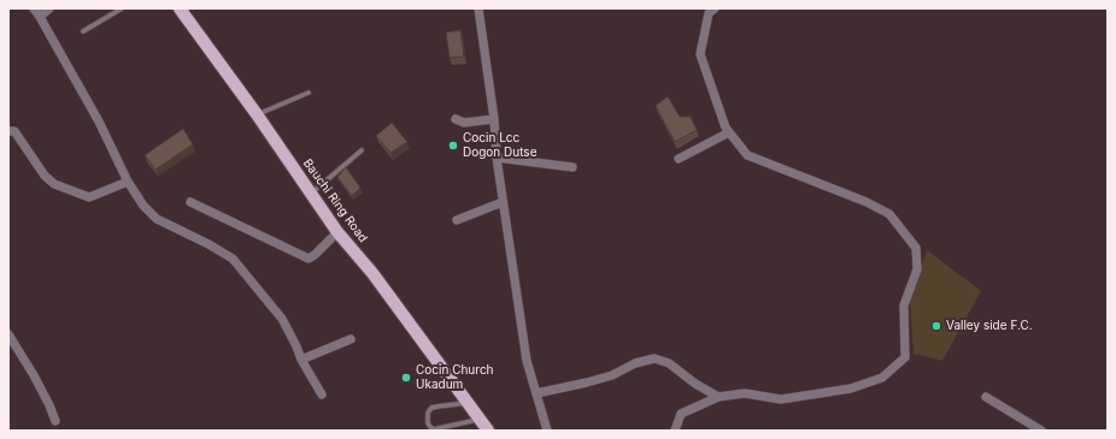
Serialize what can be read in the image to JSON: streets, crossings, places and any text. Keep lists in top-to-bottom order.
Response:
{
  "streets": {
    "main road": ["Bauchi Ring Road"]
  },
  "places": ["Cocin Lcc Dogon Dutse", "Valley side F.C.", "Cocin Church Ukadum"]
}
